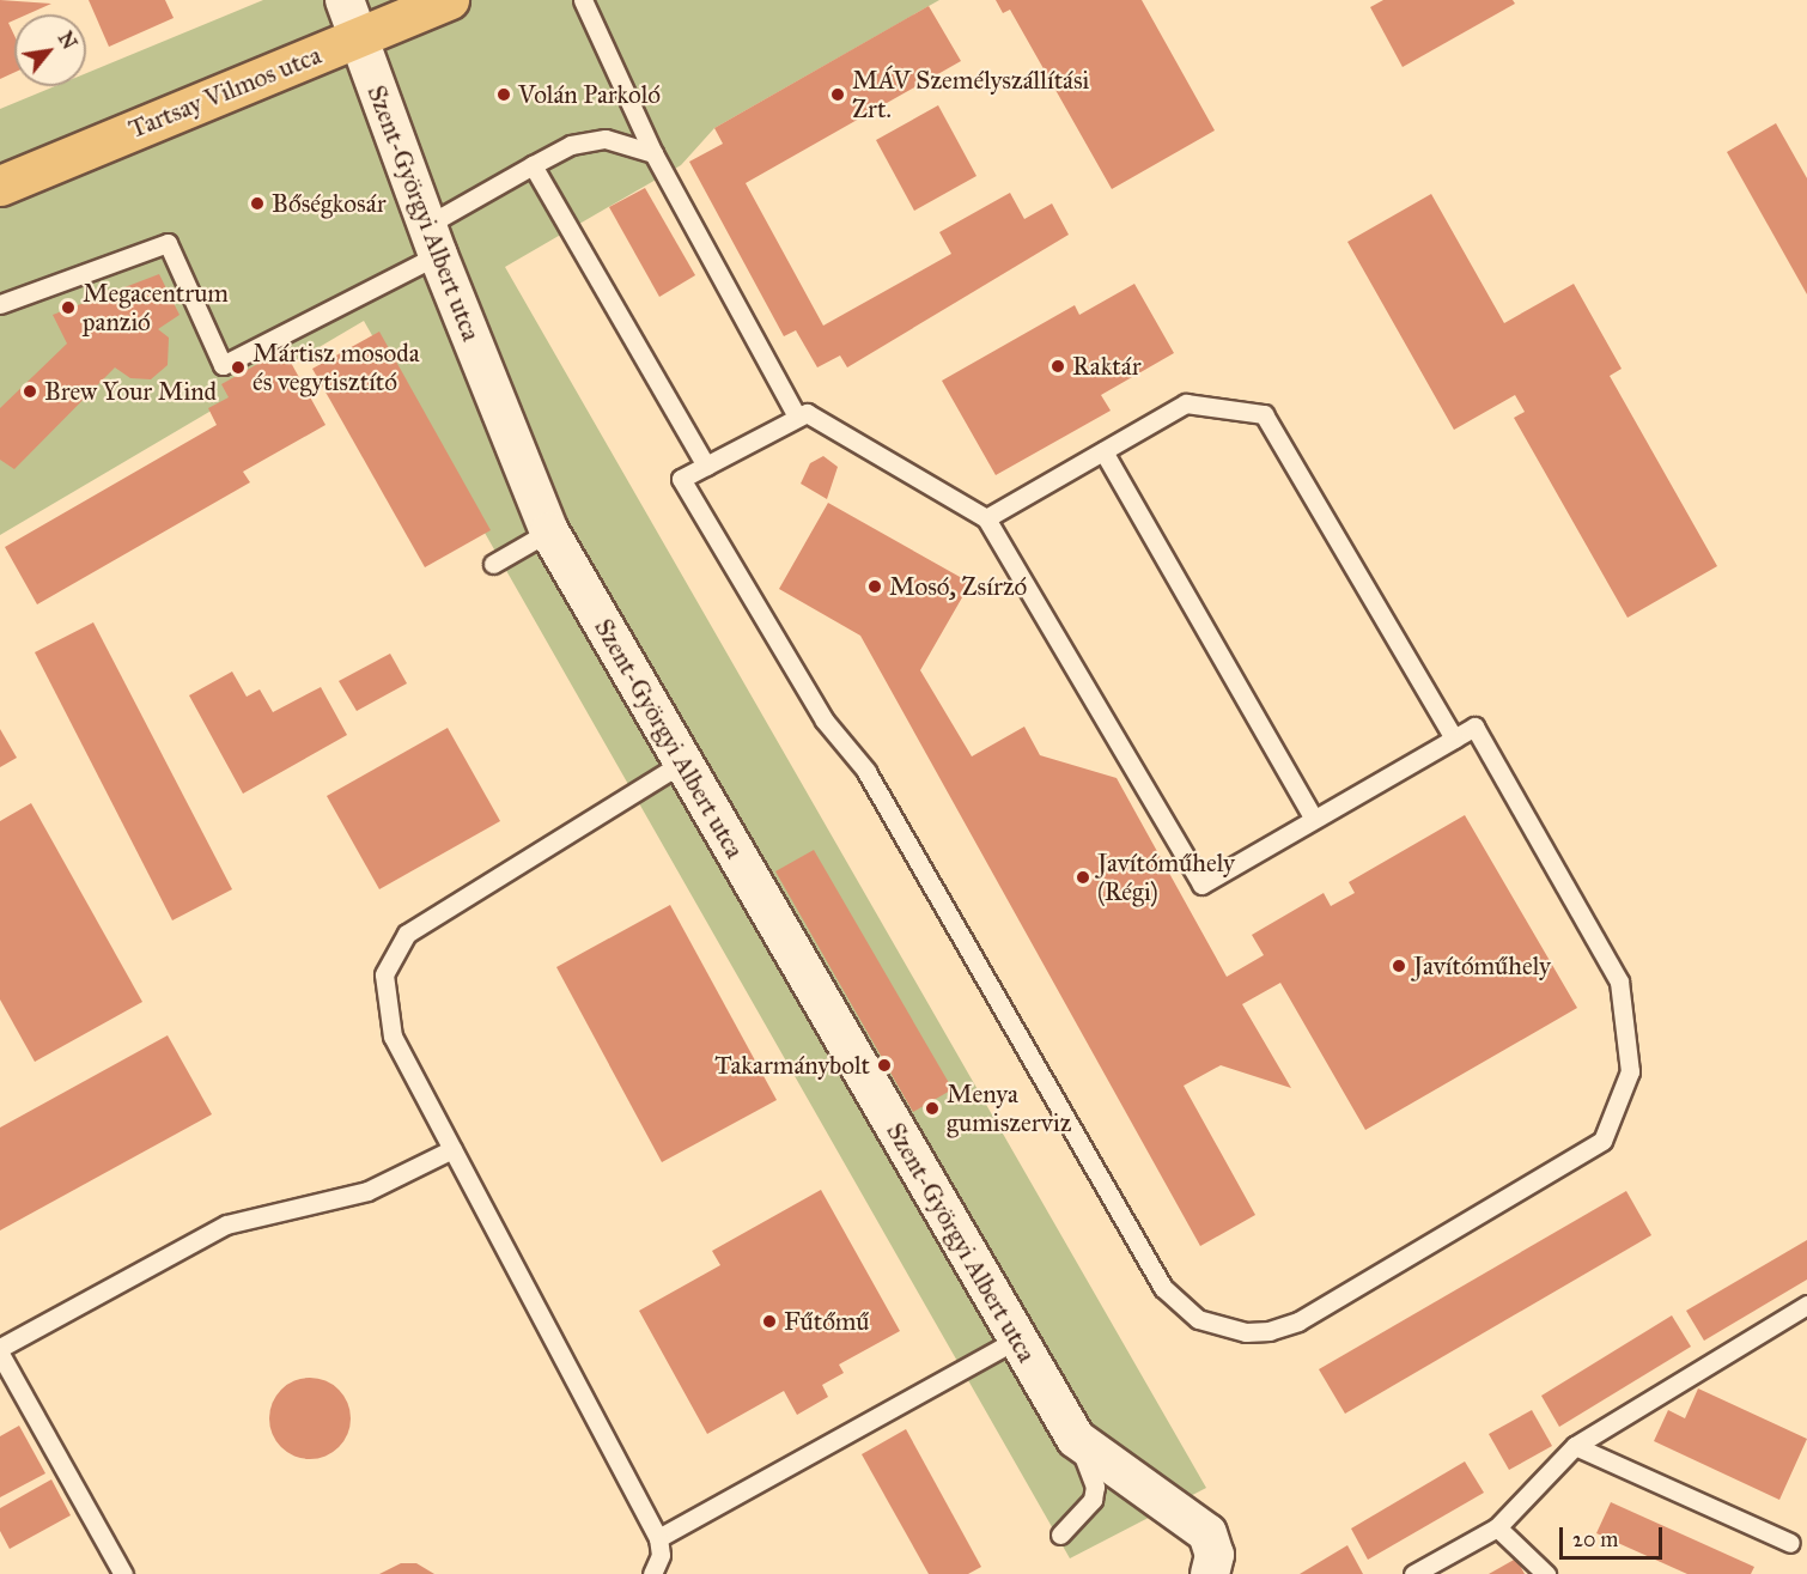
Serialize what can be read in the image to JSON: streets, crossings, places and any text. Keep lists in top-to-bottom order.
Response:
{
  "streets": {
    "main road": ["Tartsay Vilmos utca"],
    "street": ["Szent-Györgyi Albert utca"]
  },
  "crossings": [
    ["Tartsay Vilmos utca", "Szent-Györgyi Albert utca"]
  ],
  "places": [
    "Volán Parkoló",
    "MÁV Személyszállítási Zrt.",
    "Bőségkosár",
    "Megacentrum panzió",
    "Raktár",
    "Mártisz mosoda és vegytisztító",
    "Brew Your Mind",
    "Mosó, Zsírzó",
    "Javítóműhely (Régi)",
    "Javítóműhely",
    "Takarmánybolt",
    "Menya gumiszerviz",
    "Fűtőmű"
  ],
  "scale_bar": "20 m",
  "north": "top right"
}
